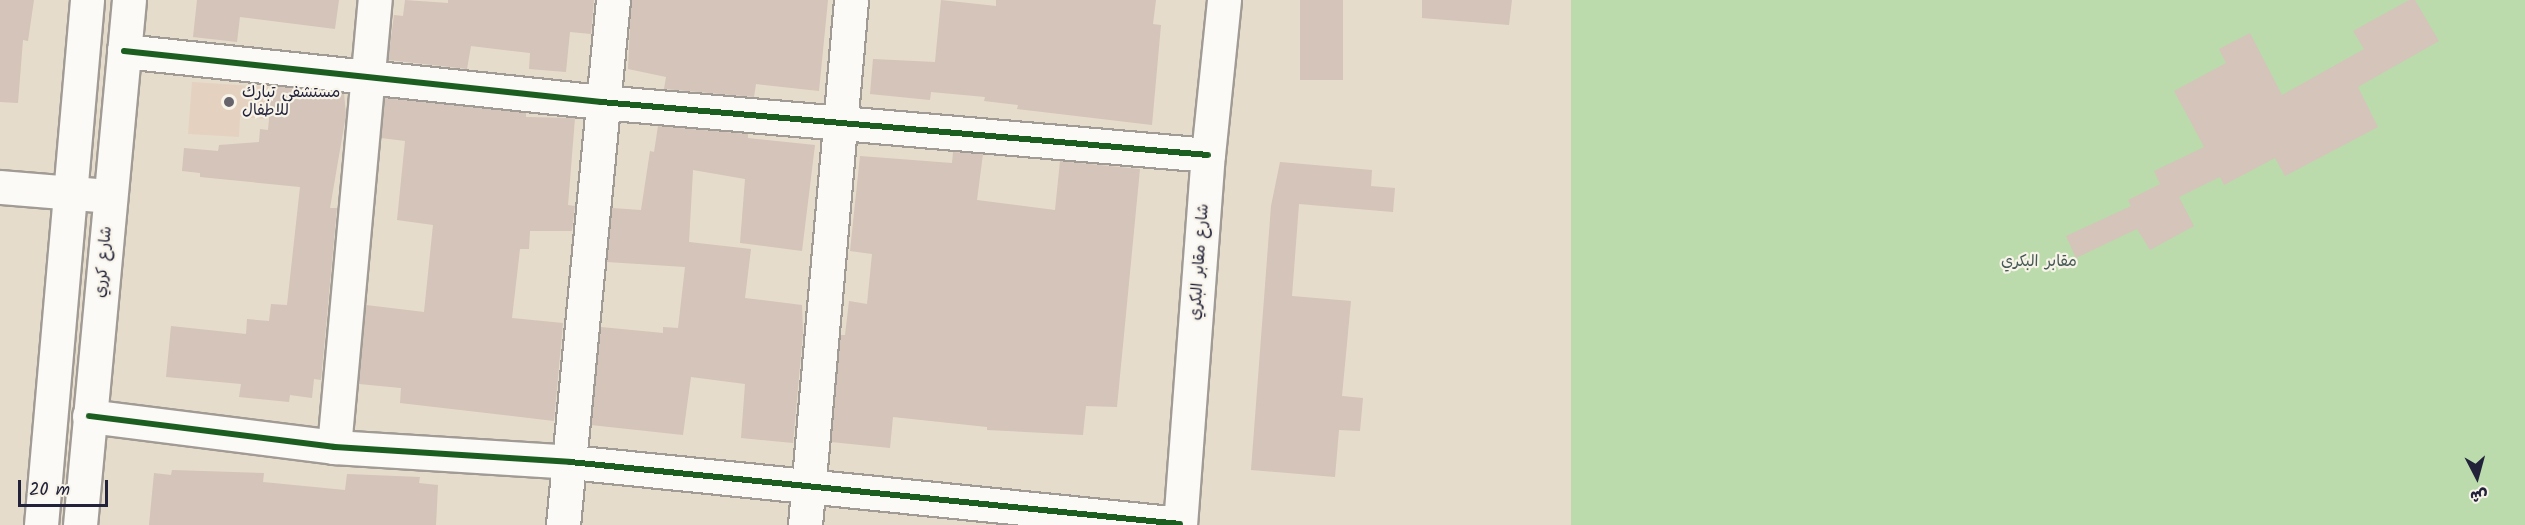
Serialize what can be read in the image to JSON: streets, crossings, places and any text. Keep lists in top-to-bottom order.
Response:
{
  "streets": {
    "street": ["شارع كرري", "شارع مقابر البكري"]
  },
  "parks": ["مقابر البكري"],
  "places": ["مستشفى تبارك للاطفال"],
  "scale_bar": "20 m",
  "north": "bottom"
}
